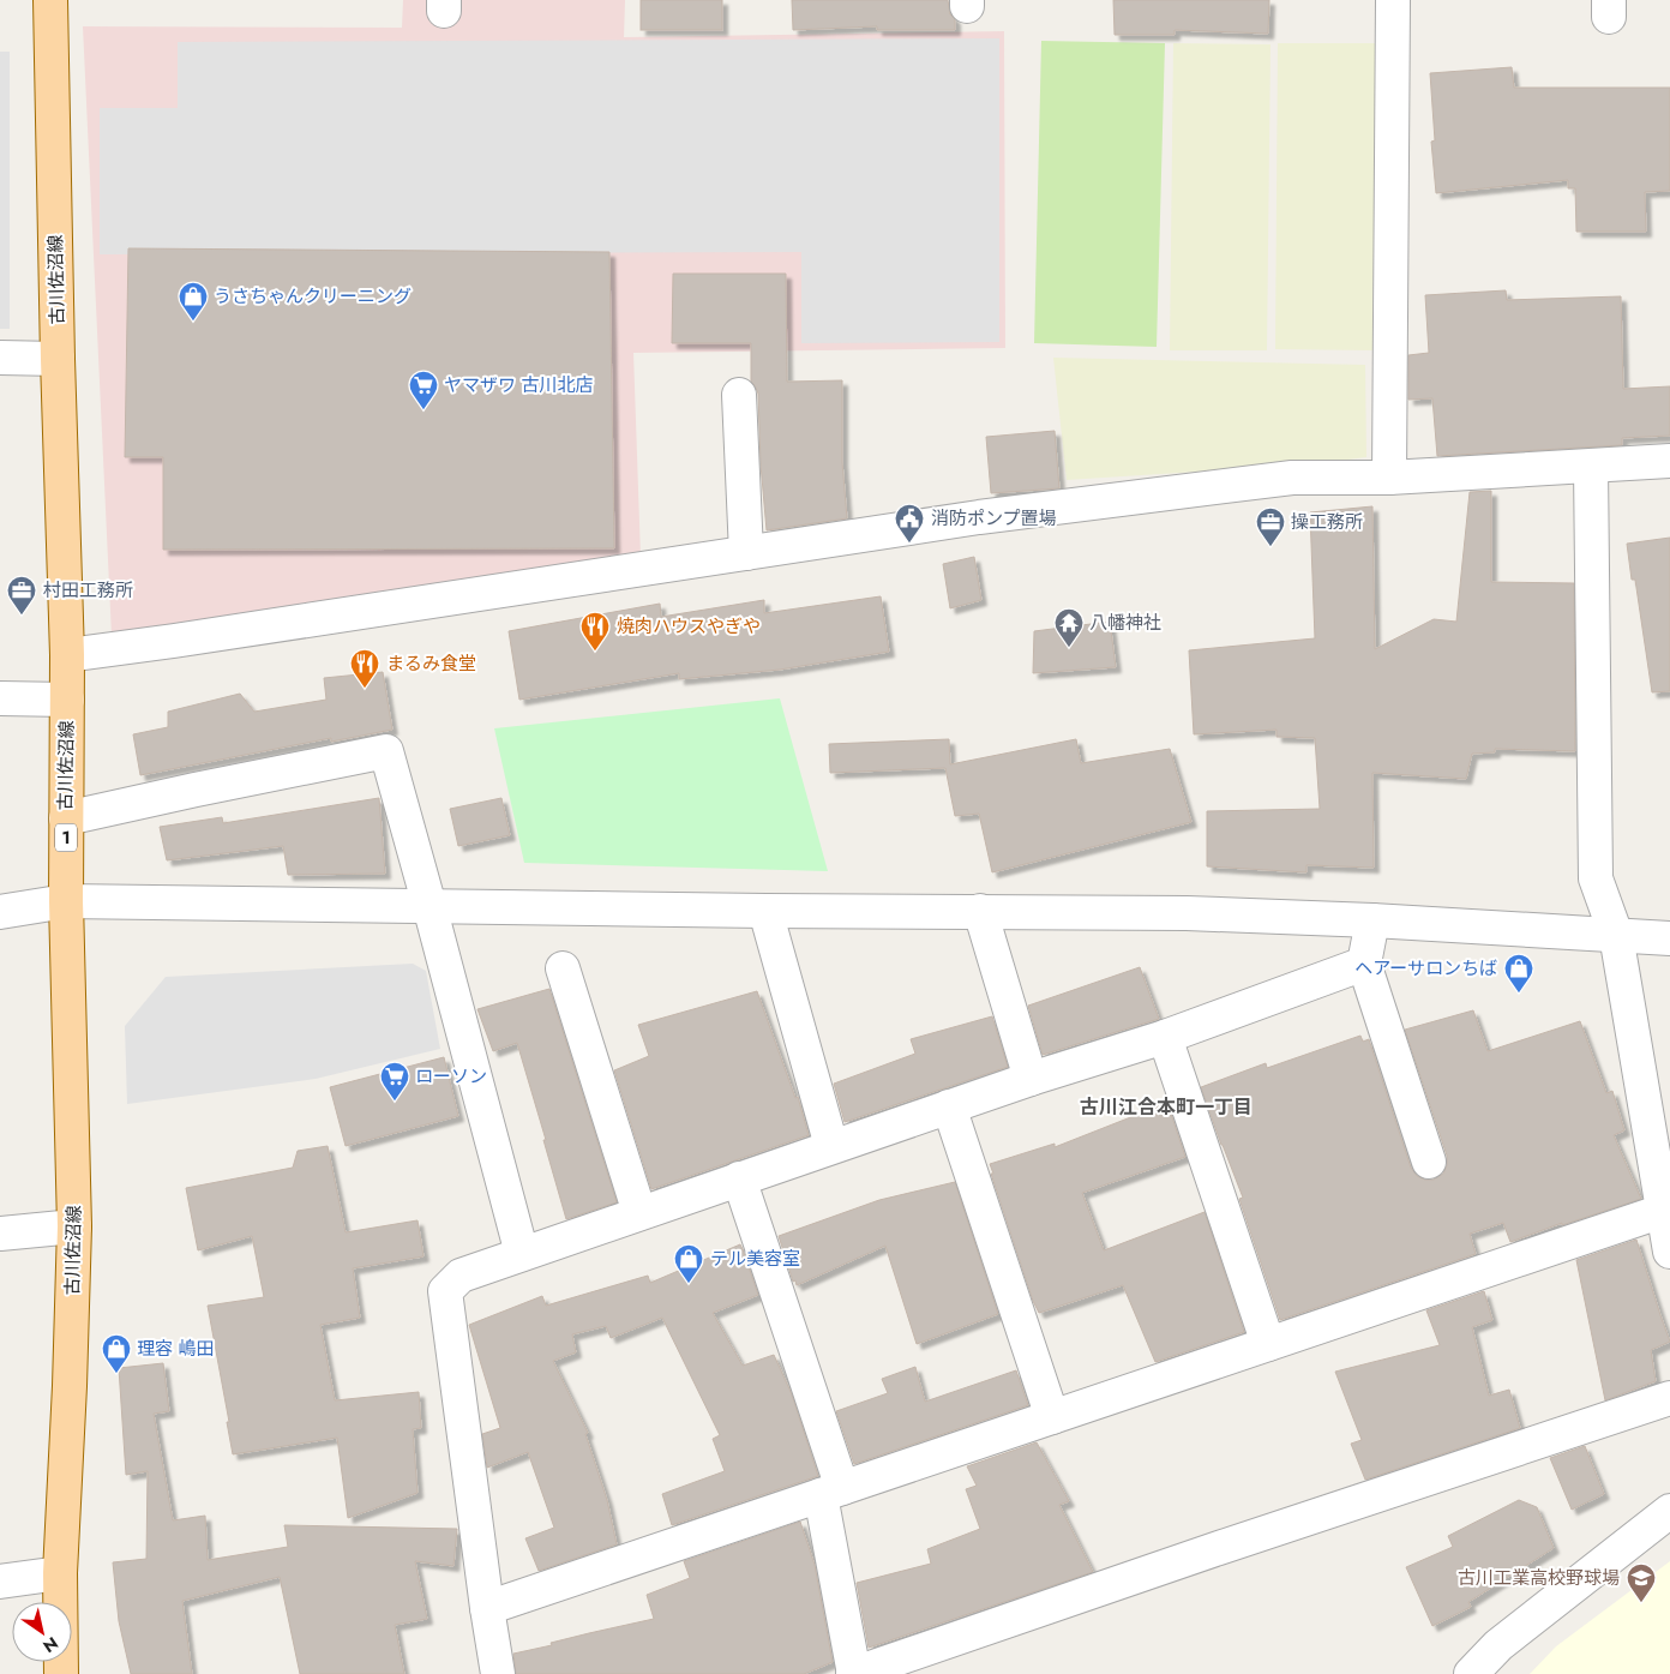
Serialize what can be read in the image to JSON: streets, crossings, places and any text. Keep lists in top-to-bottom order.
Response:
{
  "streets": {
    "main road": ["古川佐沼線", "1"]
  },
  "districts": ["古川江合本町一丁目"],
  "places": {
    "shop": [
      "うさちゃんクリーニング",
      "ヘアーサロンちば",
      "テル美容室",
      "理容 嶋田"
    ],
    "supermarket": ["ヤマザワ 古川北店", "ローソン"],
    "public building": ["消防ポンプ置場"],
    "office": ["操工務所", "村田工務所"],
    "temple": ["八幡神社"],
    "restaurant": ["焼肉ハウスやぎや", "まるみ食堂"],
    "school or university": ["古川工業高校野球場"]
  },
  "north": "bottom right"
}
